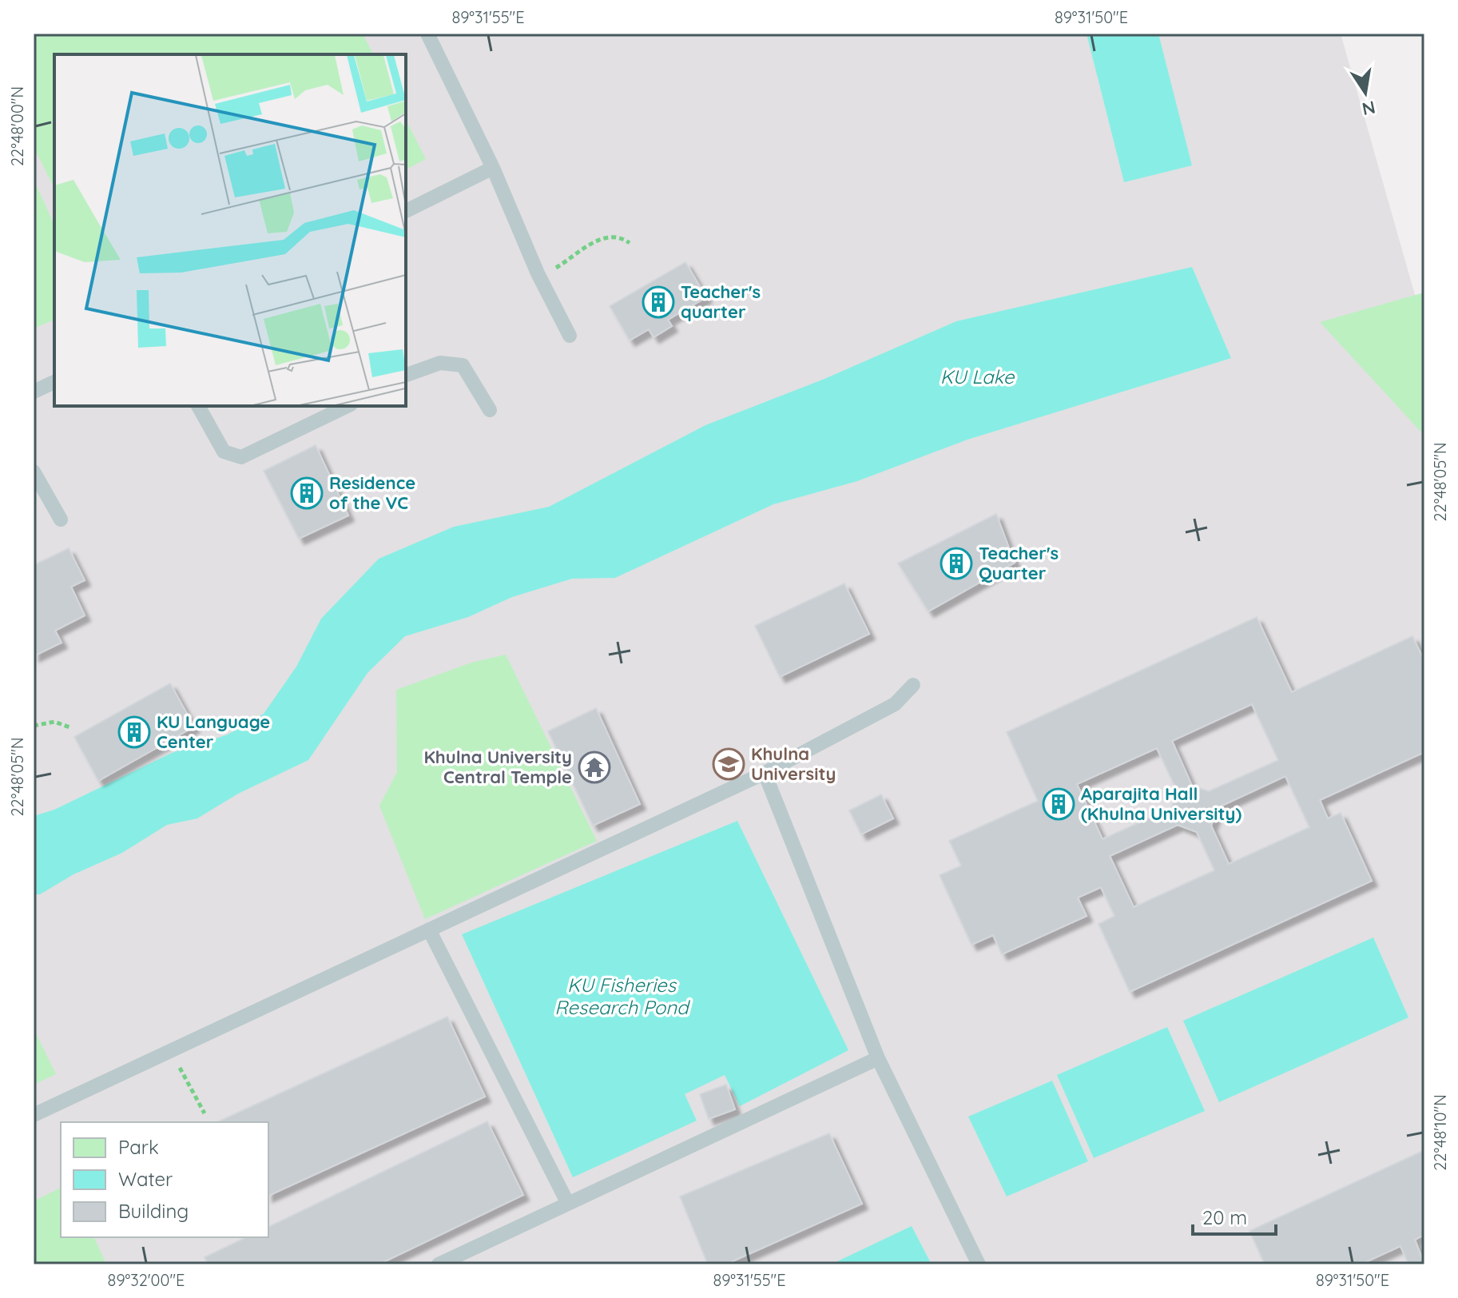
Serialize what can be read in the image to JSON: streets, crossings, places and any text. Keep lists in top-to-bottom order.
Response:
{
  "water": ["KU Lake", "KU Fisheries Research Pond"],
  "places": {
    "building": [
      "Teacher's quarter",
      "Residence of the VC",
      "Teacher's Quarter",
      "KU Language Center",
      "Aparajita Hall (Khulna University)"
    ],
    "school or university": ["Khulna University"],
    "temple": ["Khulna University Central Temple"]
  },
  "legend": ["Park", "Water", "Building"],
  "scale_bar": "20 m",
  "north": "bottom",
  "coordinates": [
    "89°31'55\"E",
    "89°31'50\"E",
    "22°48'00\"N",
    "22°48'05\"N",
    "22°48'10\"N",
    "89°32'00\"E"
  ]
}
